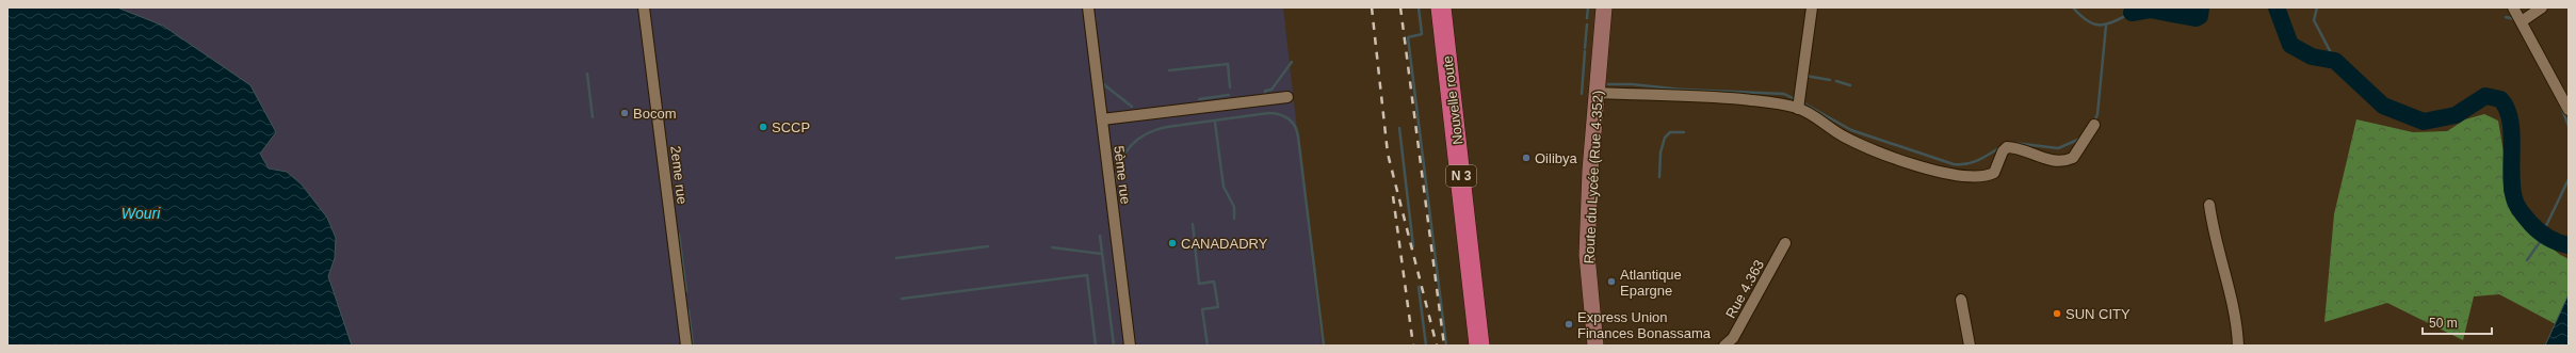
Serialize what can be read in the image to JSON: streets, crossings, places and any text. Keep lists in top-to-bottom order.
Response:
{
  "streets": {
    "highway": ["Nouvelle route", "N 3"],
    "main road": ["Route du Lycée (Rue 4.352)"],
    "street": ["2eme rue", "5ème rue", "Rue 4.363"]
  },
  "water": ["Wouri"],
  "places": [
    "Bocom",
    "SCCP",
    "Oilibya",
    "CANADADRY",
    "Atlantique Epargne",
    "SUN CITY",
    "Express Union Finances Bonassama"
  ],
  "scale_bar": "50 m"
}
